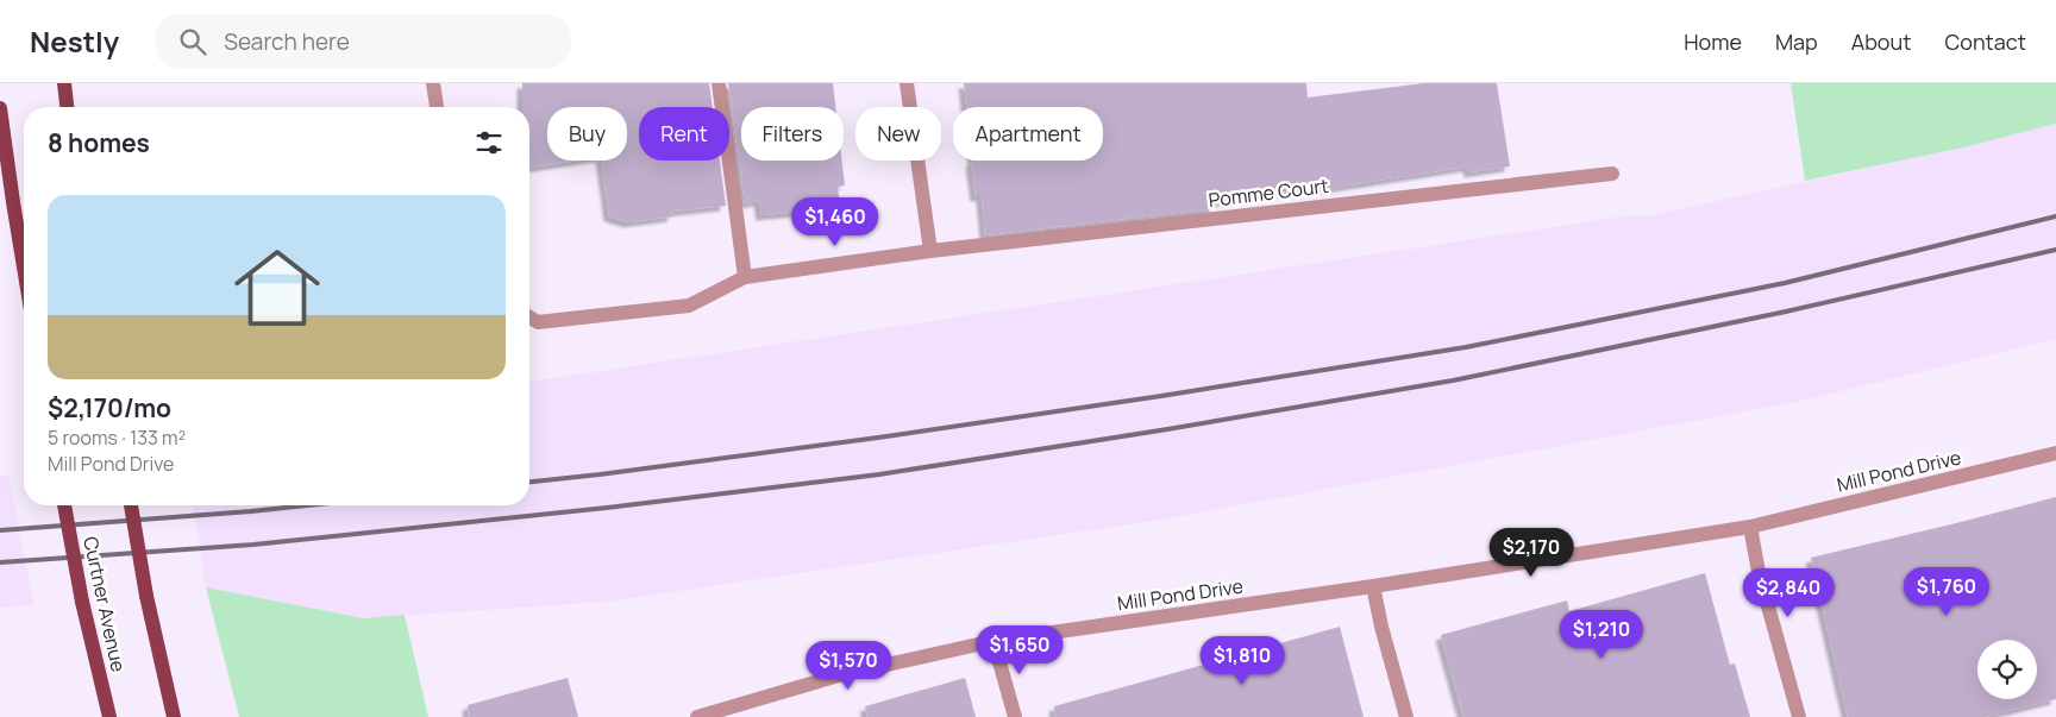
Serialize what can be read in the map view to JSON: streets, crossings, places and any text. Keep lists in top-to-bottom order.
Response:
{
  "streets": {
    "main road": ["Curtner Avenue"],
    "street": ["Pomme Court", "Mill Pond Drive"]
  },
  "page": {
    "header": "Nestly",
    "search": "Search here",
    "nav": [
      "Home",
      "Map",
      "About",
      "Contact"
    ],
    "chip": [
      "Buy",
      "Rent",
      "Filters",
      "New",
      "Apartment"
    ],
    "heading": "8 homes",
    "list": [
      {
        "name": "$2,170/mo",
        "note": "5 rooms · 133 m² · Mill Pond Drive"
      }
    ],
    "price": [
      "$1,460",
      "$2,170",
      "$1,760",
      "$2,840",
      "$1,210",
      "$1,650",
      "$1,810",
      "$1,570"
    ]
  }
}
